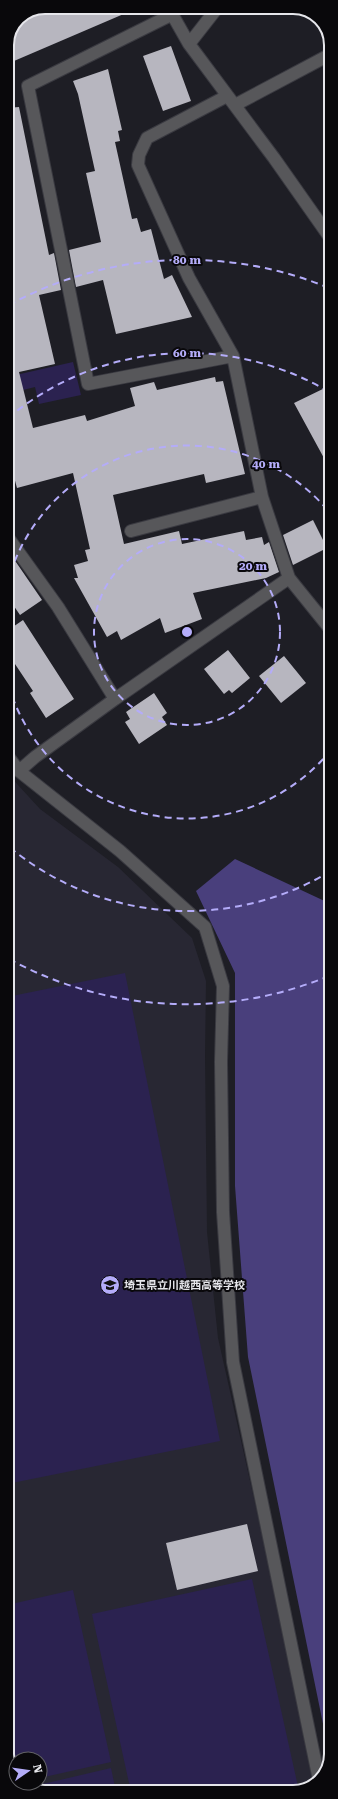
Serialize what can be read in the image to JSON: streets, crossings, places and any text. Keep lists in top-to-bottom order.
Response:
{
  "places": {
    "school or university": ["埼玉県立川越西高等学校"]
  },
  "north": "right",
  "rings": [
    "80 m",
    "60 m",
    "40 m",
    "20 m"
  ]
}
